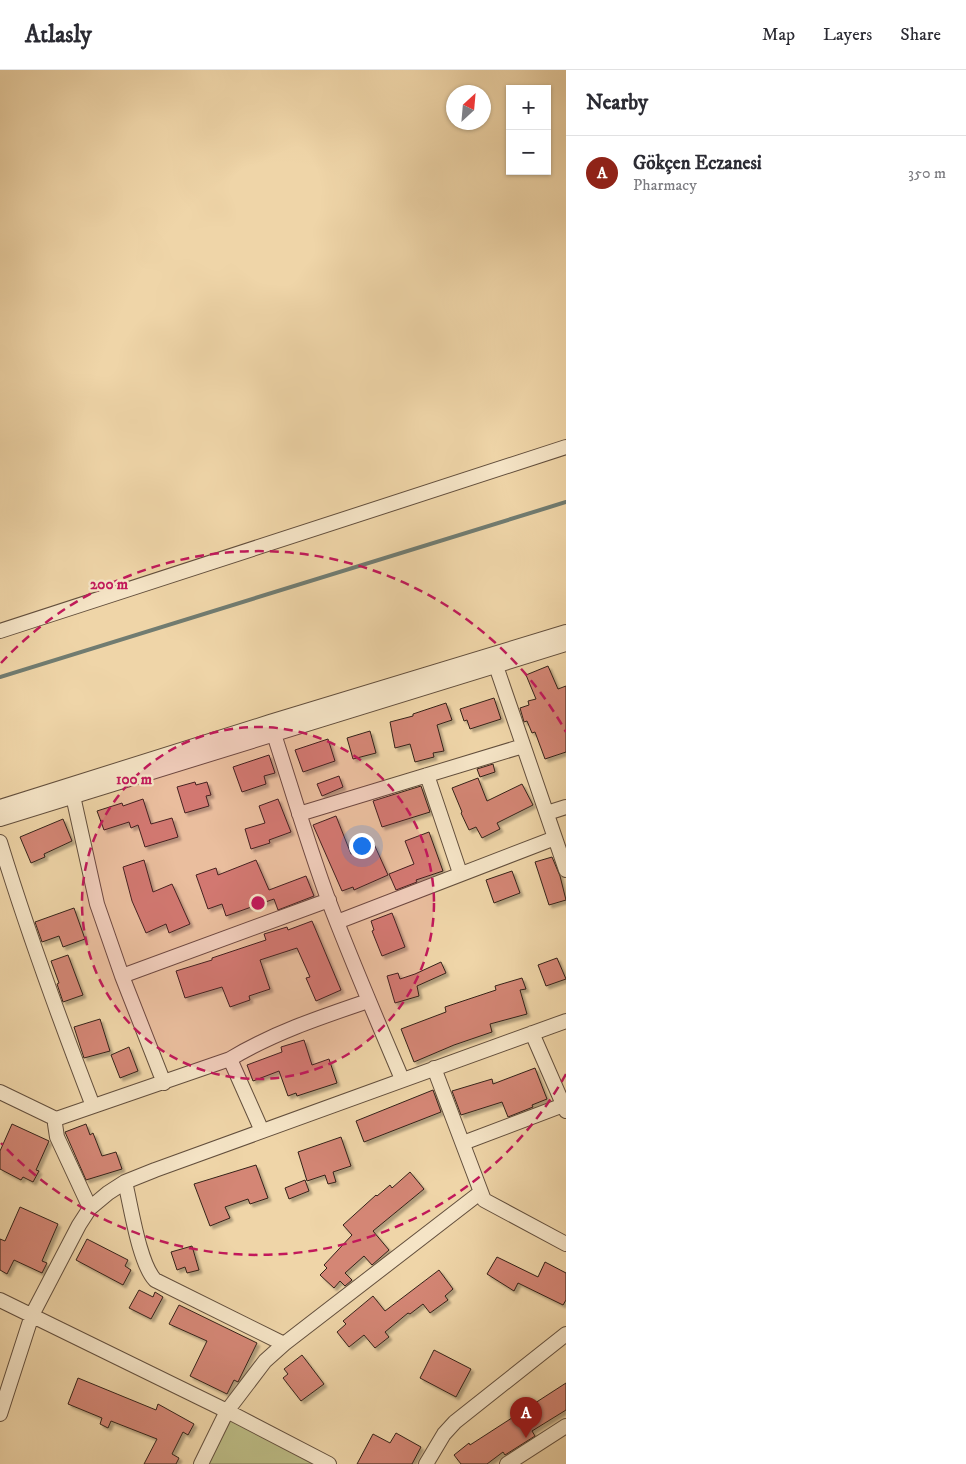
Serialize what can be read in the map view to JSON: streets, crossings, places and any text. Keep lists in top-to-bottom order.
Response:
{
  "north": "top right",
  "page": {
    "header": "Atlasly",
    "nav": ["Map", "Layers", "Share"],
    "heading": "Nearby",
    "map_buttons": ["+", "−"],
    "list": [
      {
        "mark": "A",
        "name": "Gökçen Eczanesi",
        "note": "Pharmacy",
        "value": "350 m"
      }
    ],
    "pins": "A"
  },
  "rings": ["200 m", "100 m"]
}
